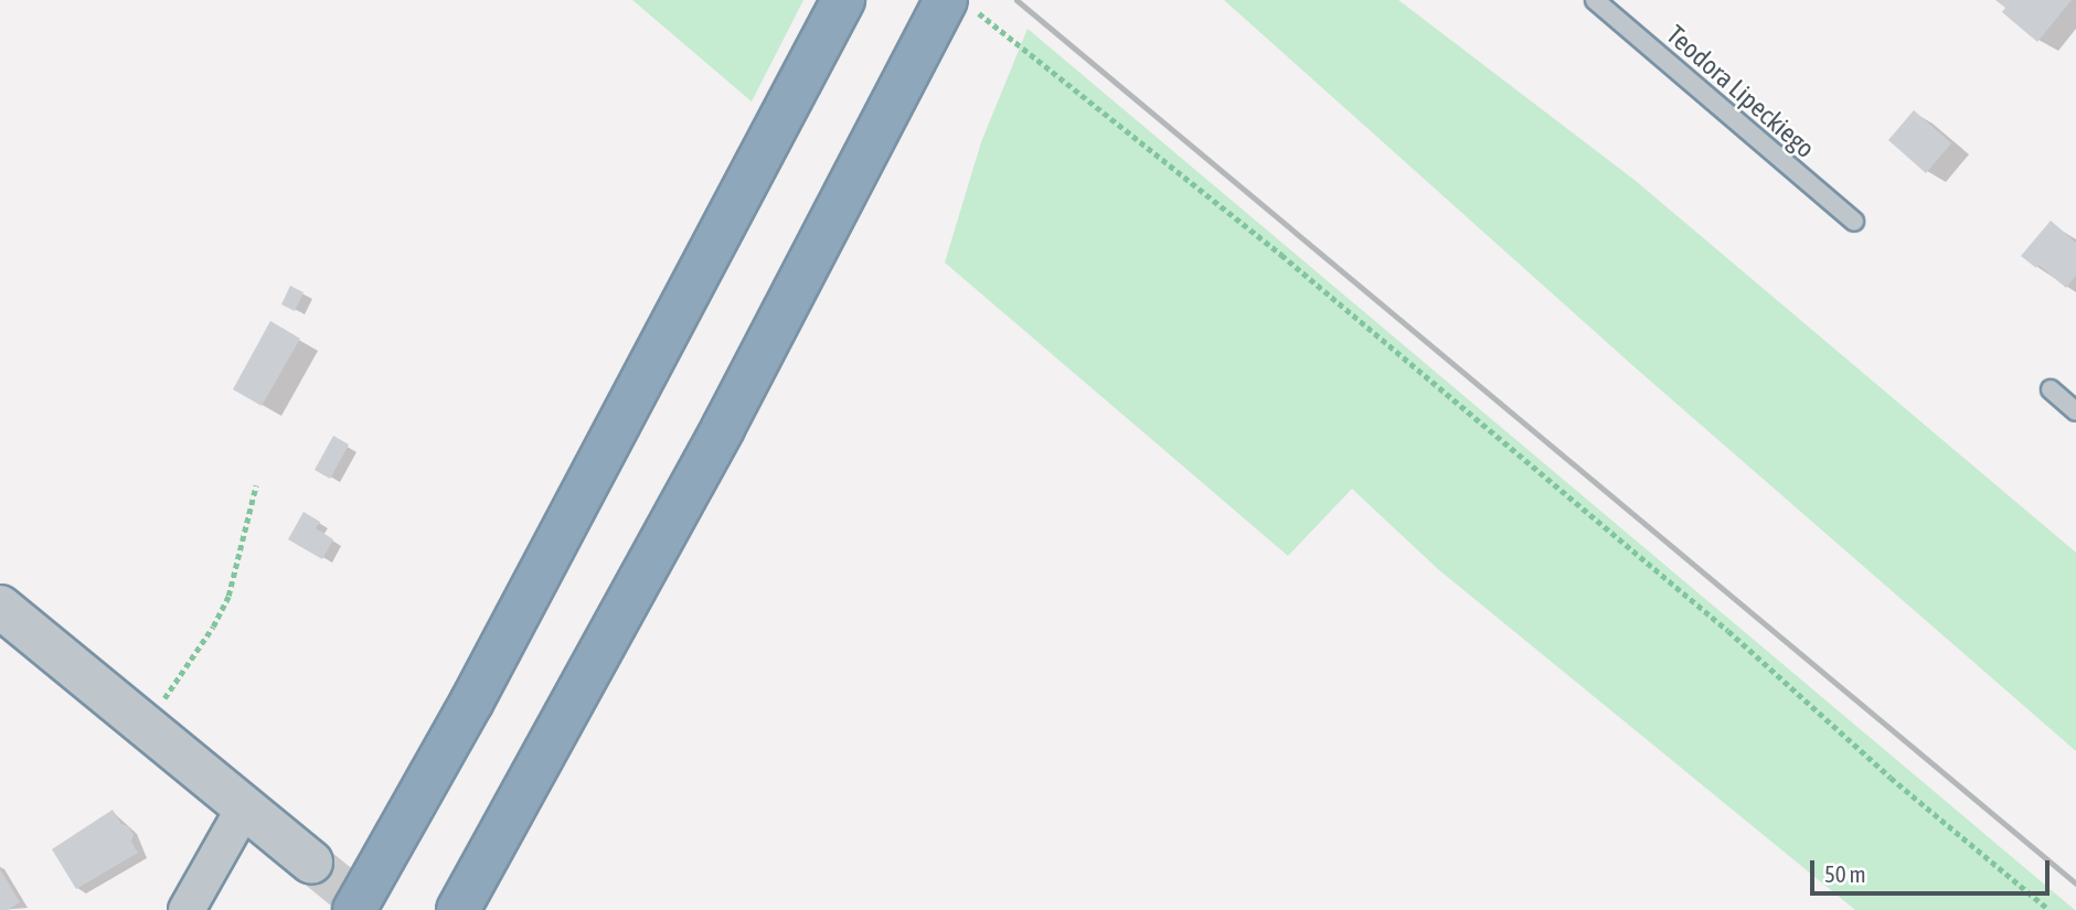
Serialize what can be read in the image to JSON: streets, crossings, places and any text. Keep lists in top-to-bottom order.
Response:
{
  "streets": {
    "lane": ["Teodora Lipeckiego"]
  },
  "scale_bar": "50 m"
}
